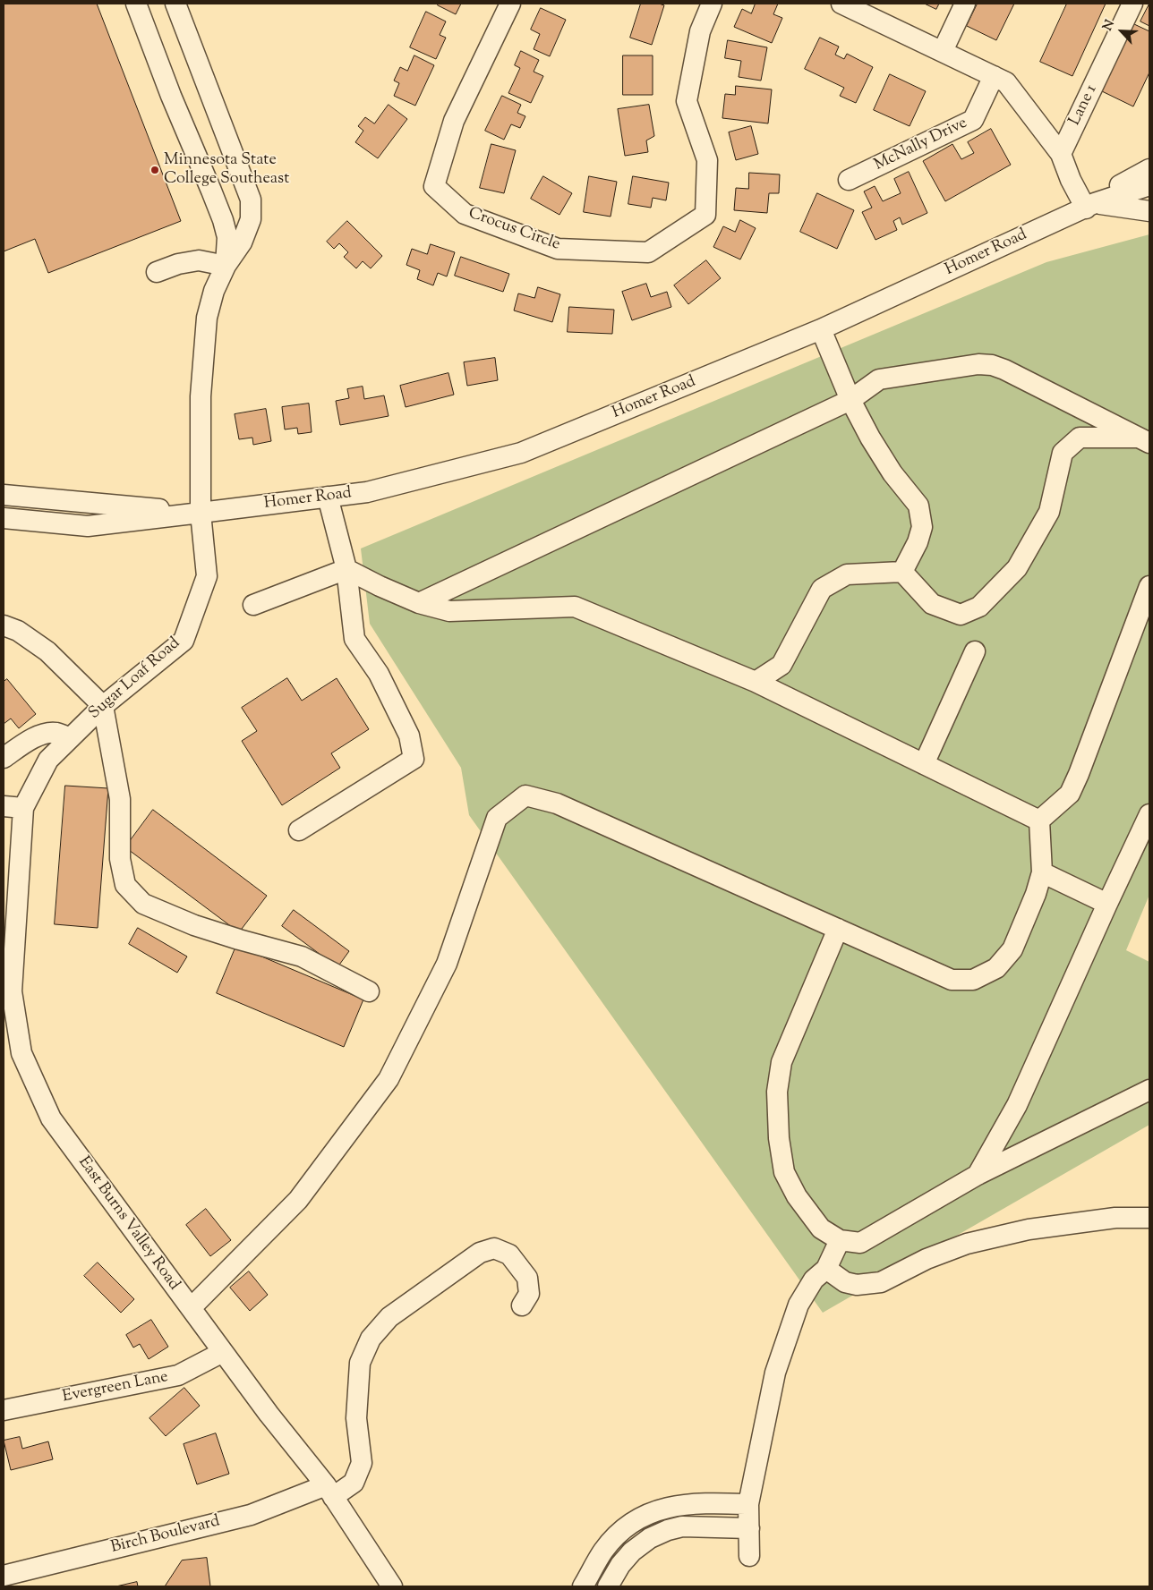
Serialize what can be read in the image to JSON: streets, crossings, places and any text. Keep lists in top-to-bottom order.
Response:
{
  "streets": {
    "street": [
      "Lane 1",
      "McNally Drive",
      "Crocus Circle",
      "Homer Road",
      "Sugar Loaf Road",
      "East Burns Valley Road",
      "Evergreen Lane",
      "Birch Boulevard"
    ]
  },
  "crossings": [
    ["Homer Road", "Sugar Loaf Road"],
    ["Sugar Loaf Road", "East Burns Valley Road"],
    ["East Burns Valley Road", "Evergreen Lane"],
    ["East Burns Valley Road", "Birch Boulevard"]
  ],
  "places": ["Minnesota State College Southeast"],
  "north": "top left"
}
